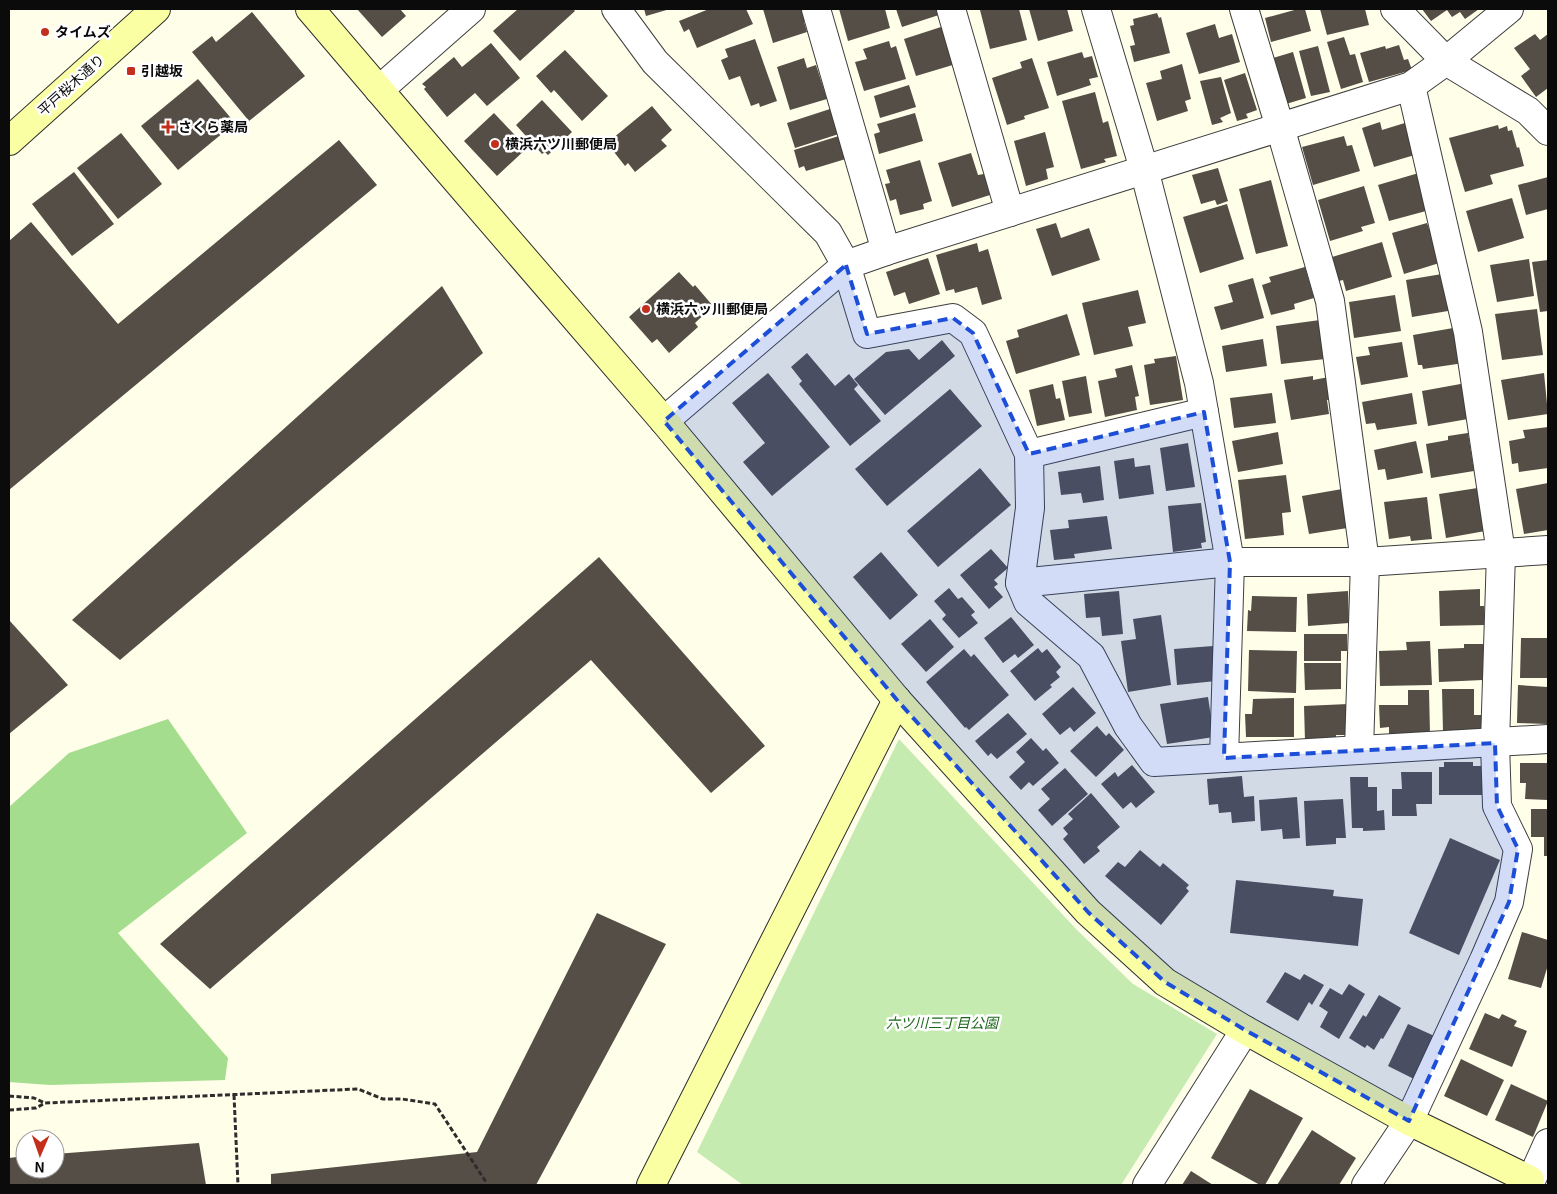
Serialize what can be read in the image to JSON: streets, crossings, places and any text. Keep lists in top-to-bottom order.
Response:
{
  "streets": {
    "street": ["平戸桜木通り"]
  },
  "parks": ["六ツ川三丁目公園"],
  "places": {
    "other": ["タイムズ", "横浜六ツ川郵便局", "横浜六ッ川郵便局"],
    "transit": ["引越坂"],
    "health": ["さくら薬局"]
  },
  "north": "bottom"
}
